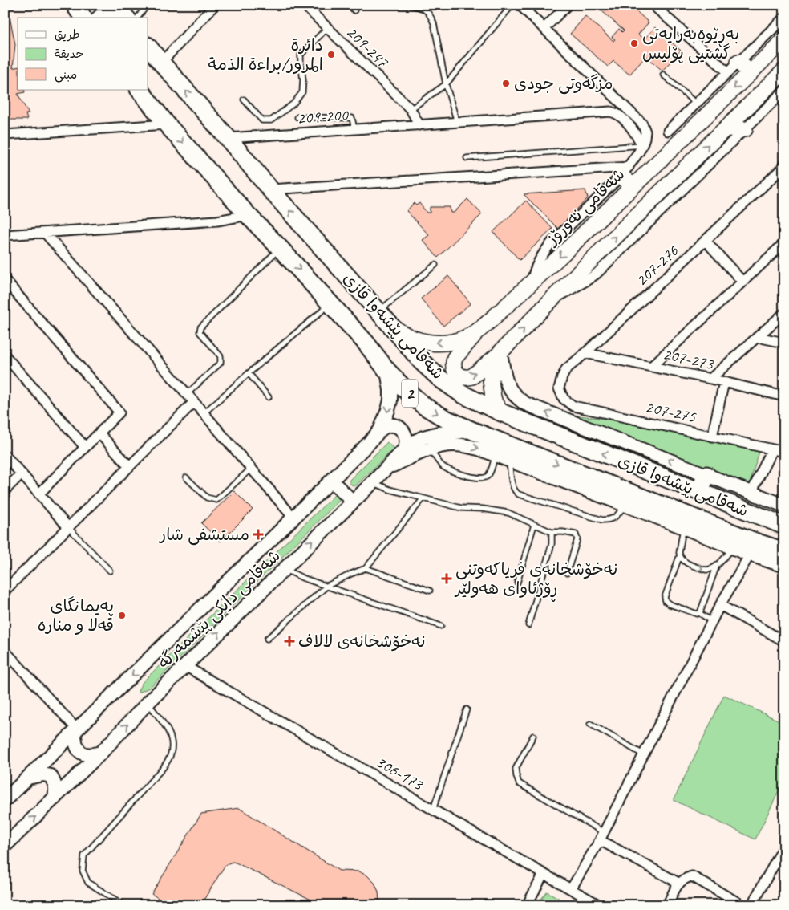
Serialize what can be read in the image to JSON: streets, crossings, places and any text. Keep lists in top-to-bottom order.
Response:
{
  "streets": {
    "highway": ["شەقامی پێشەوا قازی", "2"],
    "main road": ["شەقامی نەورۆز"],
    "street": [
      "209-247",
      "209-200",
      "207-276",
      "207-273",
      "207-275",
      "شەقامی دایکی پێشمەرگە",
      "306-173"
    ]
  },
  "crossings": [
    ["209-247", "209-200"],
    ["209-200", "شەقامی پێشەوا قازی"],
    ["شەقامی نەورۆز", "شەقامی پێشەوا قازی"],
    ["207-276", "207-273"],
    ["207-276", "207-275"],
    ["شەقامی پێشەوا قازی", "شەقامی دایکی پێشمەرگە"],
    ["شەقامی دایکی پێشمەرگە", "306-173"]
  ],
  "places": {
    "other": [
      "بەڕێوەبەرایەتی گشتیی پۆلیس",
      "دائرة المرور/براءة الذمة",
      "مزگەوتی جودی",
      "پەیمانگای قەلا و منارە"
    ],
    "health": ["مستشفى شار", "نەخۆشخانەی فریاکەوتنی ڕۆژئاوای هەولێر", "نەخۆشخانەی لالاف"]
  },
  "legend": ["طريق", "حديقة", "مبنى"]
}
